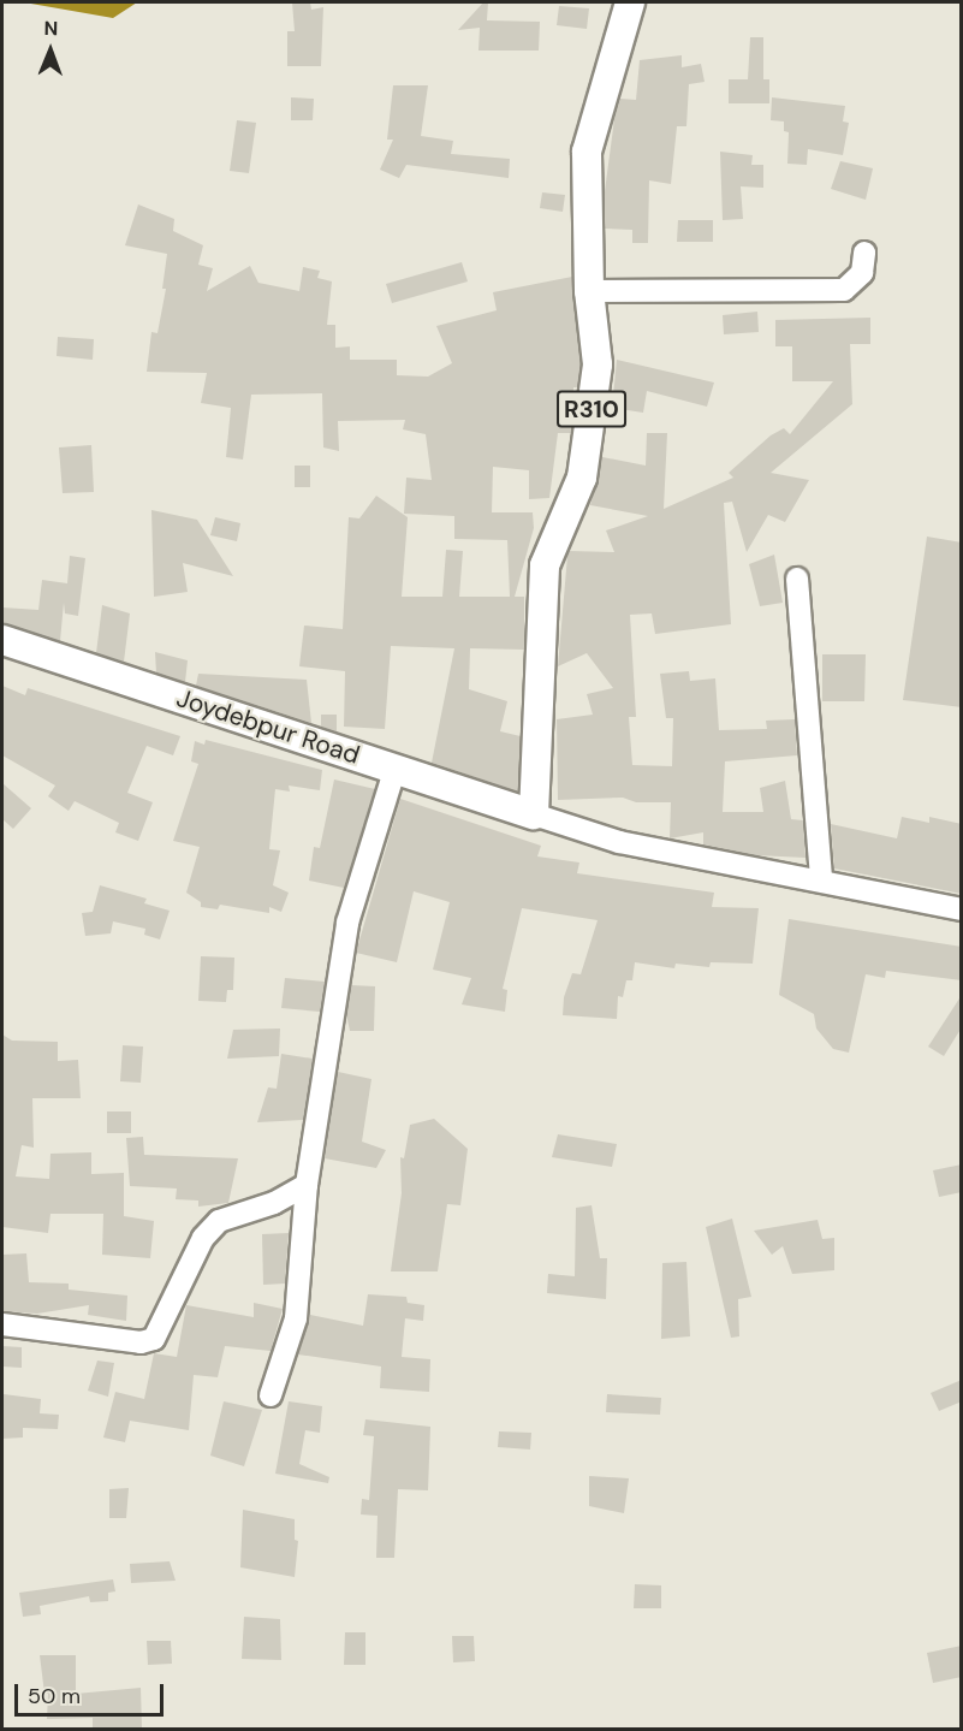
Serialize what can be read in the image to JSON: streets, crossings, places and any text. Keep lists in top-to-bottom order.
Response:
{
  "streets": {
    "main road": ["R310", "Joydebpur Road"]
  },
  "crossings": [
    ["R310", "Joydebpur Road"]
  ],
  "scale_bar": "50 m",
  "north": "top"
}
